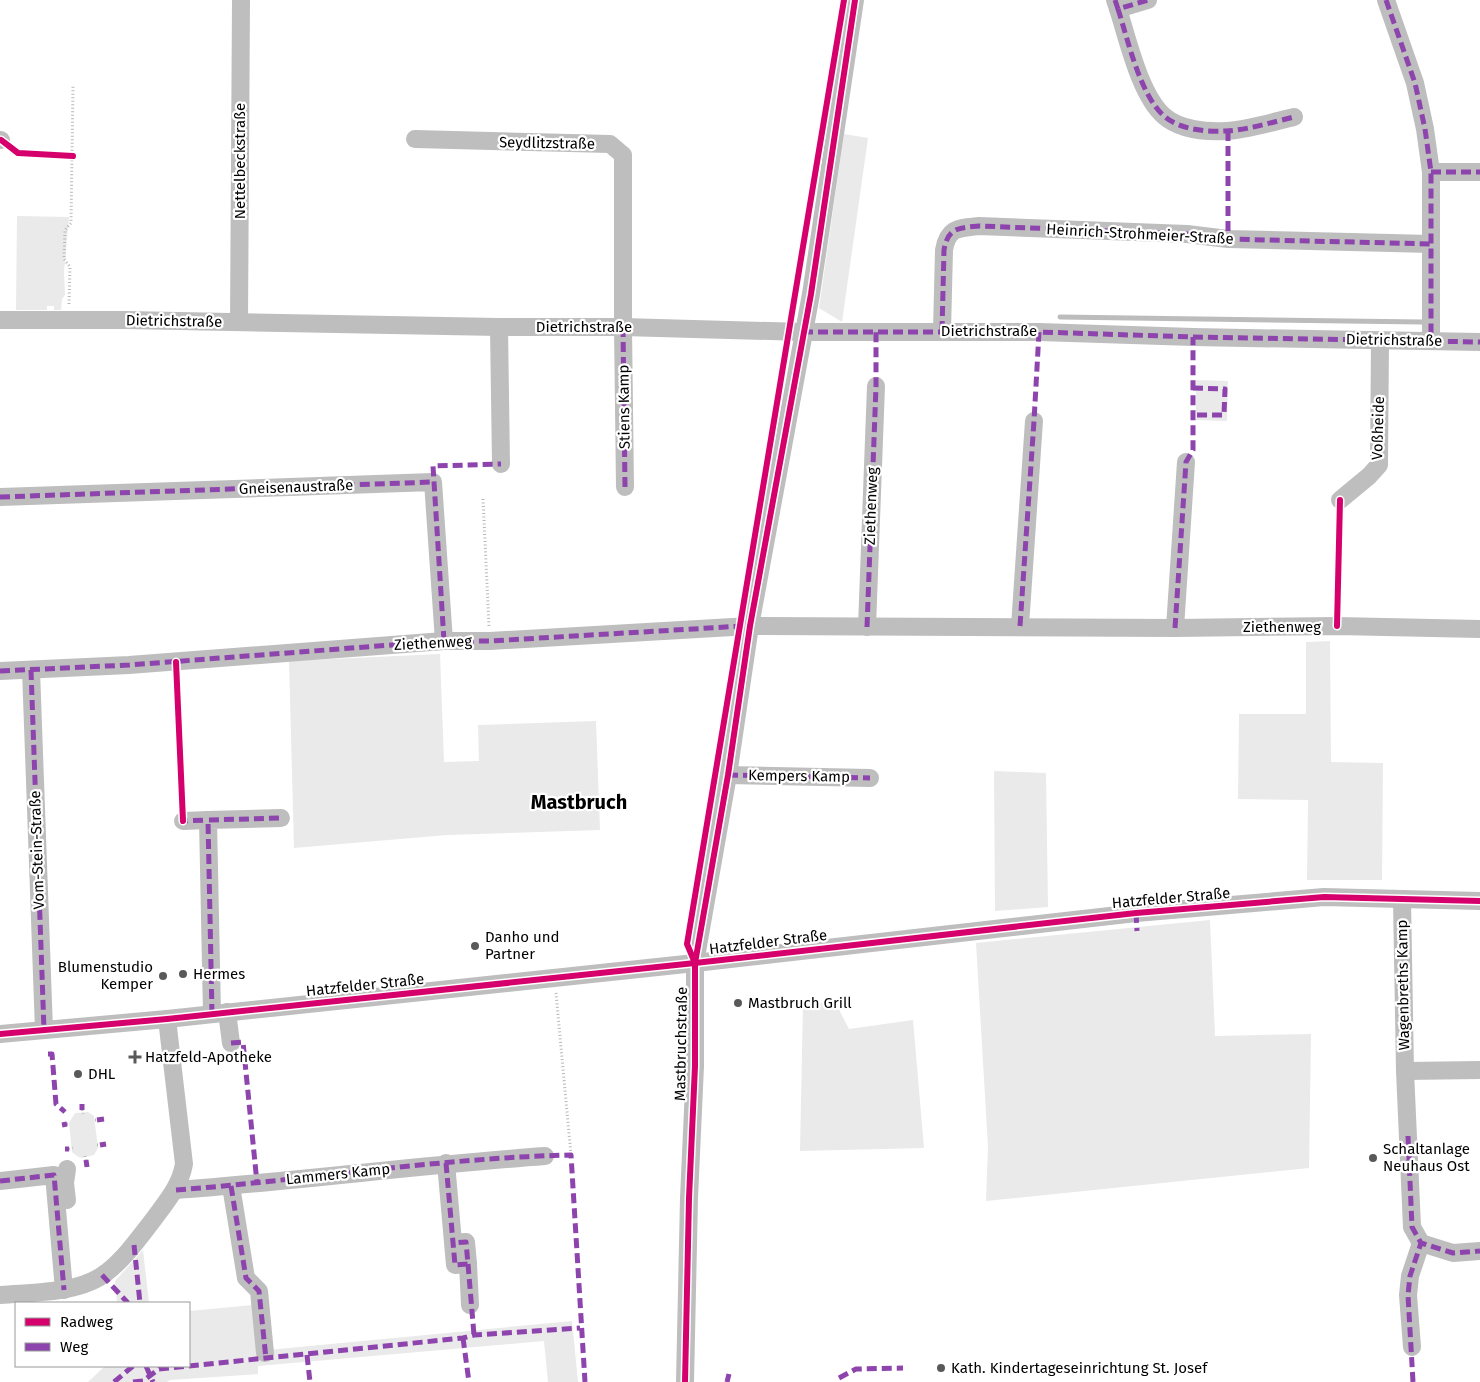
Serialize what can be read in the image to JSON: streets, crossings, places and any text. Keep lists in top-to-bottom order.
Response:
{
  "streets": {
    "street": [
      "Seydlitzstraße",
      "Nettelbeckstraße",
      "Heinrich-Strohmeier-Straße",
      "Dietrichstraße",
      "Stiens Kamp",
      "Voßheide",
      "Gneisenaustraße",
      "Ziethenweg",
      "Kempers Kamp",
      "Vom-Stein-Straße",
      "Hatzfelder Straße",
      "Wagenbreths Kamp",
      "Mastbruchstraße",
      "Lammers Kamp"
    ]
  },
  "crossings": [
    ["Seydlitzstraße", "Dietrichstraße"],
    ["Seydlitzstraße", "Stiens Kamp"],
    ["Nettelbeckstraße", "Dietrichstraße"],
    ["Heinrich-Strohmeier-Straße", "Dietrichstraße"],
    ["Dietrichstraße", "Stiens Kamp"],
    ["Dietrichstraße", "Voßheide"],
    ["Dietrichstraße", "Mastbruchstraße"],
    ["Gneisenaustraße", "Ziethenweg"],
    ["Ziethenweg", "Vom-Stein-Straße"],
    ["Ziethenweg", "Mastbruchstraße"],
    ["Kempers Kamp", "Mastbruchstraße"],
    ["Vom-Stein-Straße", "Hatzfelder Straße"],
    ["Hatzfelder Straße", "Wagenbreths Kamp"],
    ["Hatzfelder Straße", "Mastbruchstraße"]
  ],
  "districts": ["Mastbruch"],
  "places": {
    "other": [
      "Danho und Partner",
      "Hermes",
      "Blumenstudio Kemper",
      "Mastbruch Grill",
      "DHL",
      "Schaltanlage Neuhaus Ost",
      "Kath. Kindertageseinrichtung St. Josef"
    ],
    "health": ["Hatzfeld-Apotheke"]
  },
  "legend": ["Radweg", "Weg"]
}
